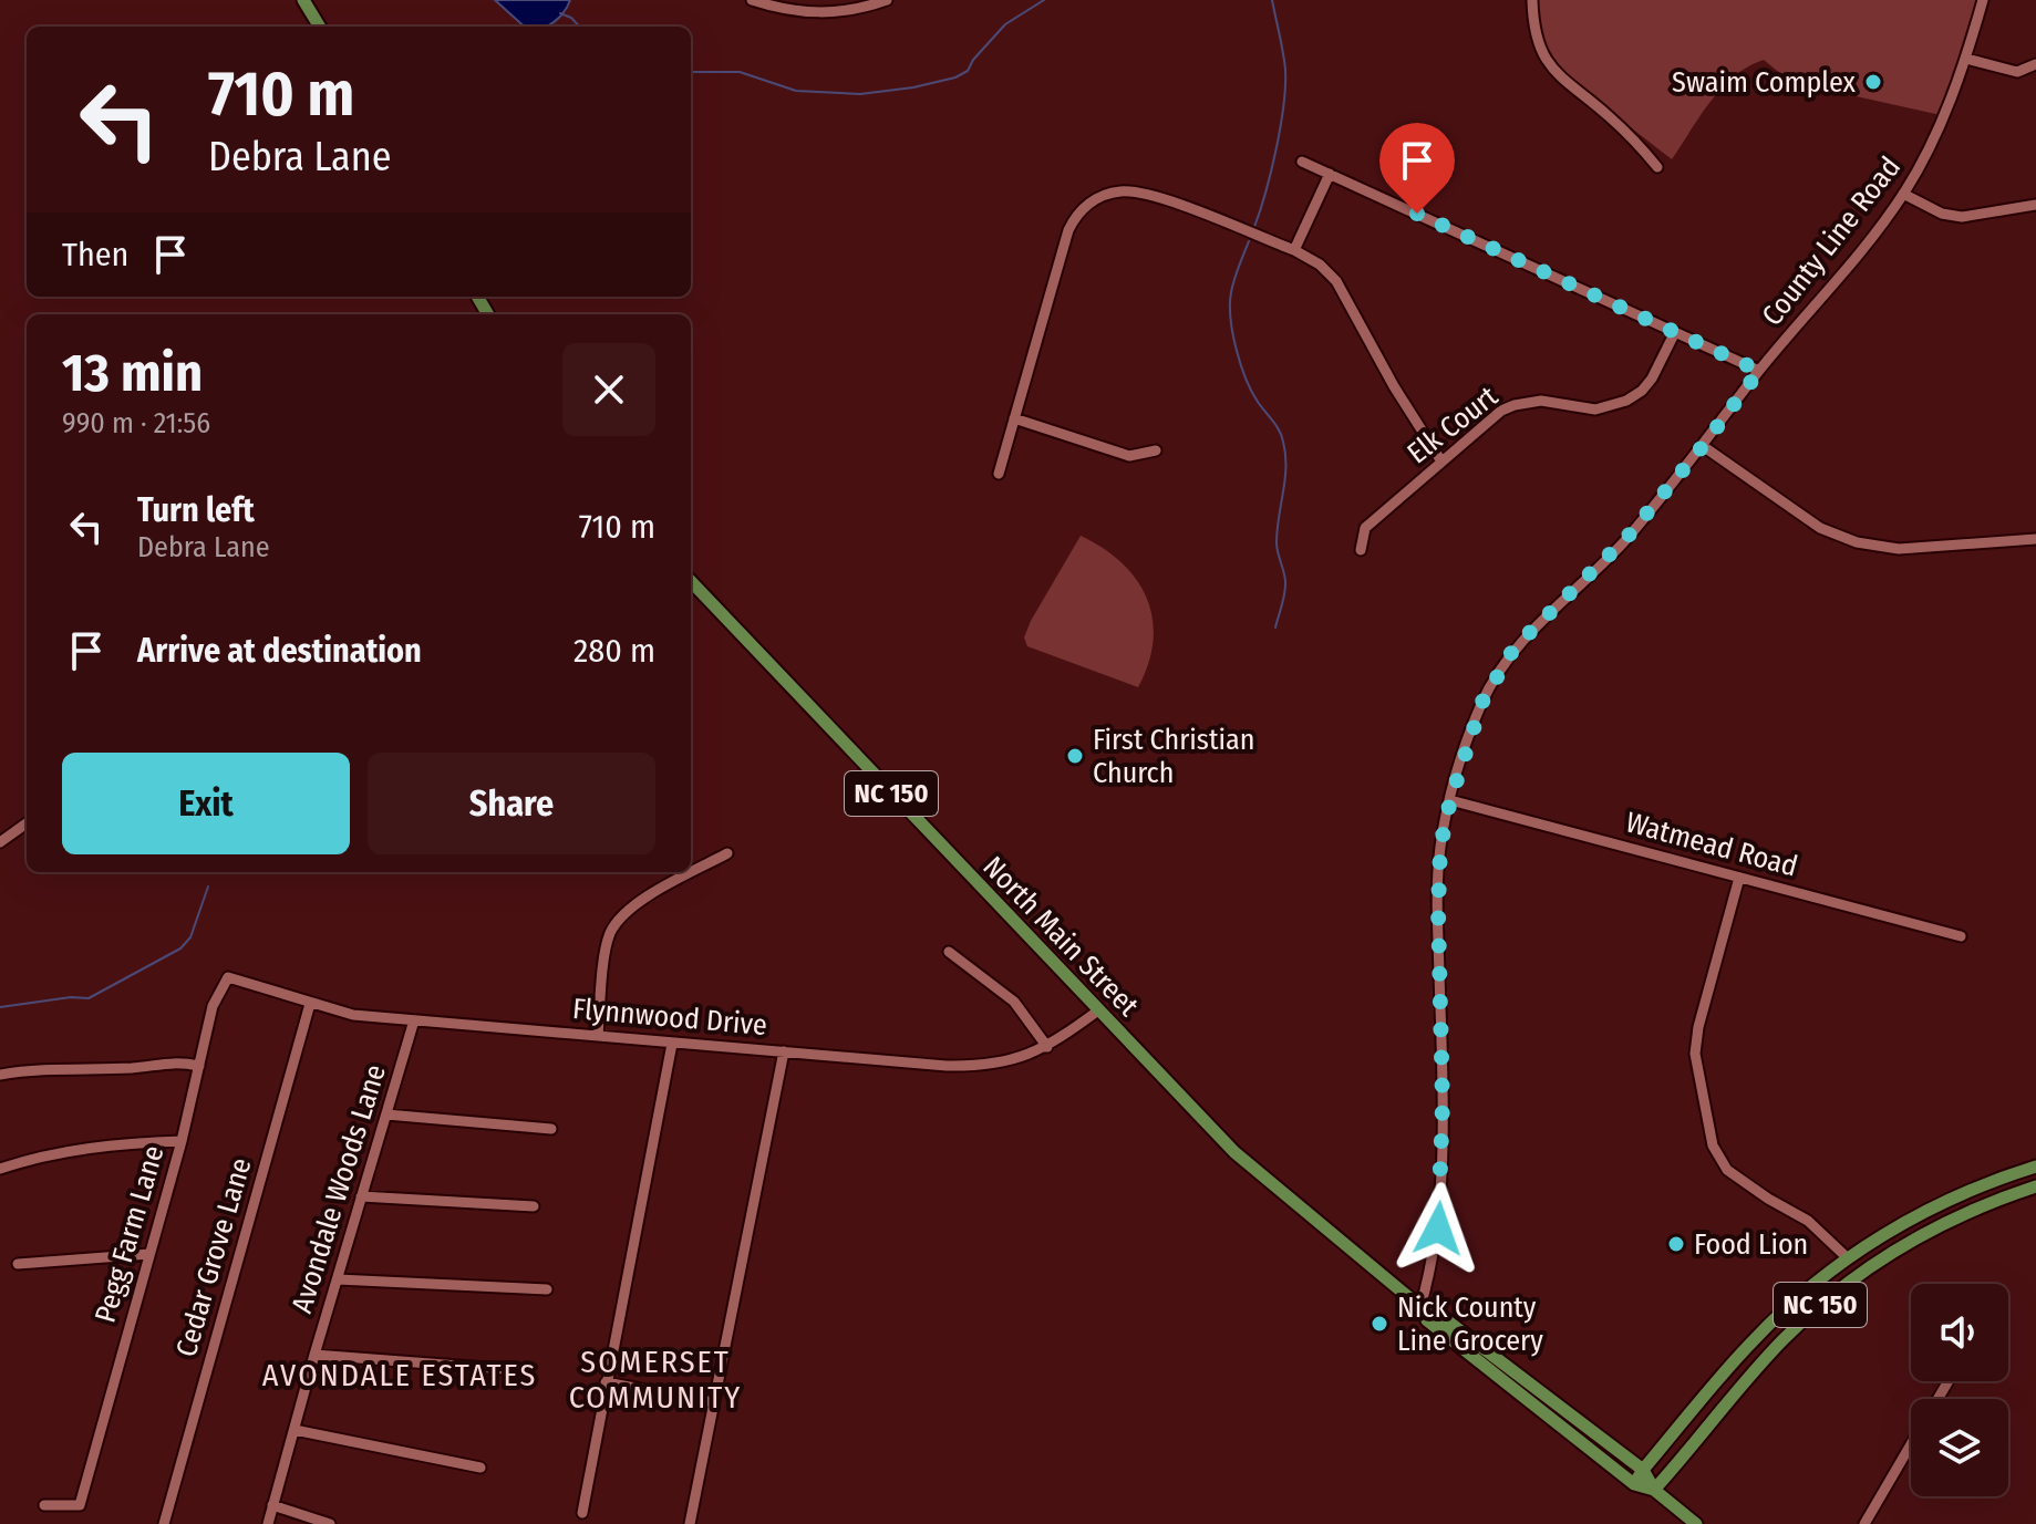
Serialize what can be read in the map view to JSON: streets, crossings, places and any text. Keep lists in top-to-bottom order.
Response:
{
  "streets": {
    "main road": ["NC 150", "North Main Street"],
    "street": [
      "County Line Road",
      "Elk Court",
      "Watmead Road",
      "Flynnwood Drive",
      "Avondale Woods Lane",
      "Pegg Farm Lane",
      "Cedar Grove Lane"
    ]
  },
  "crossings": [
    ["County Line Road", "Watmead Road"],
    ["County Line Road", "North Main Street"],
    ["NC 150", "North Main Street"],
    ["North Main Street", "Flynnwood Drive"],
    ["Flynnwood Drive", "Avondale Woods Lane"],
    ["Flynnwood Drive", "Pegg Farm Lane"],
    ["Flynnwood Drive", "Cedar Grove Lane"]
  ],
  "districts": ["SOMERSET COMMUNITY", "AVONDALE ESTATES"],
  "places": [
    "Swaim Complex",
    "First Christian Church",
    "Food Lion",
    "Nick County Line Grocery"
  ],
  "page": {
    "turn": ["710 m", "Debra Lane"],
    "then": "Then",
    "heading": ["13 min", "990 m · 21:56"],
    "list": [
      {
        "name": "Turn left",
        "note": "Debra Lane",
        "value": "710 m"
      },
      {
        "name": "Arrive at destination",
        "value": "280 m"
      }
    ],
    "buttons": ["Exit", "Share"]
  }
}
